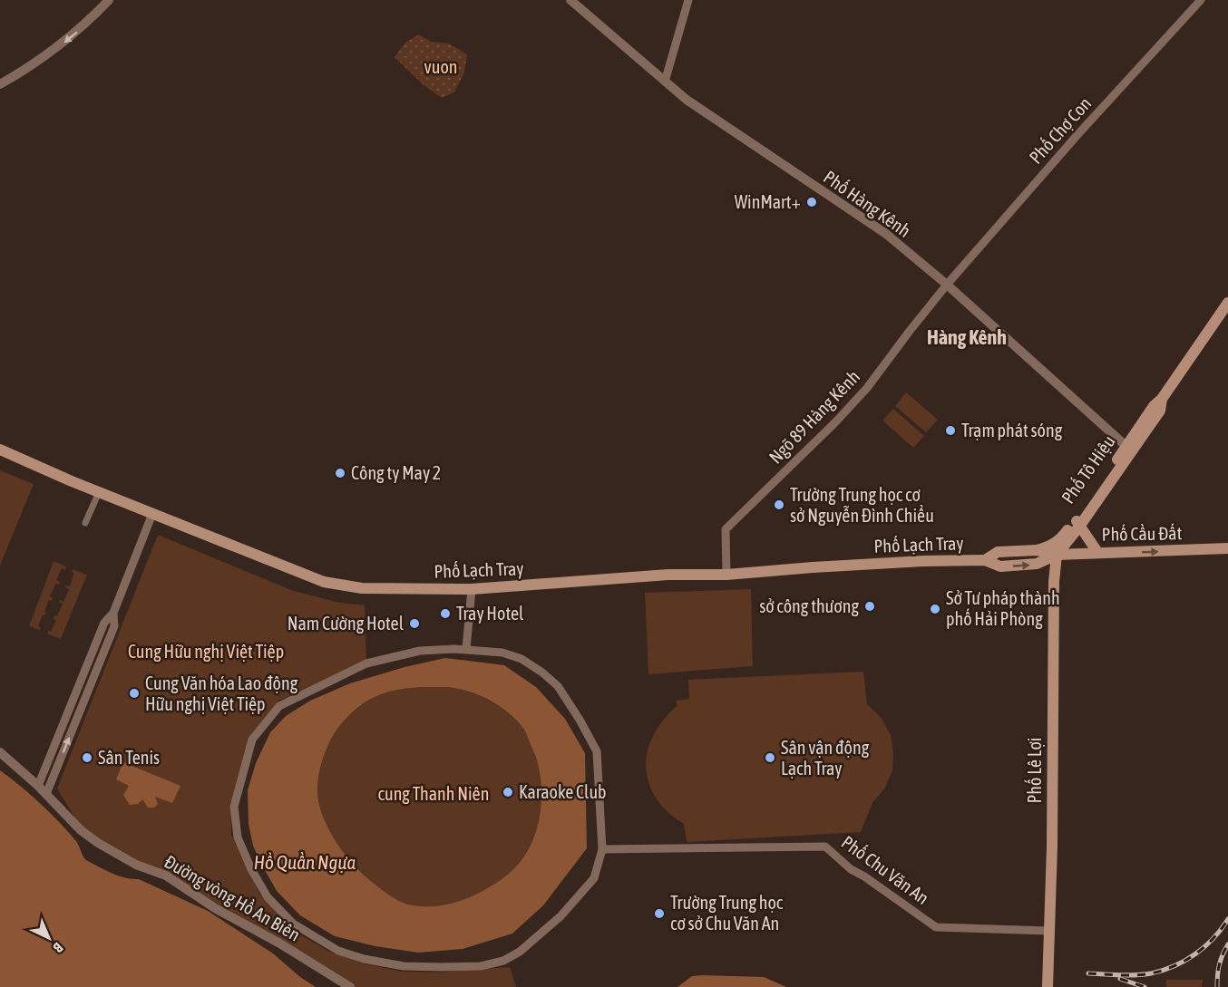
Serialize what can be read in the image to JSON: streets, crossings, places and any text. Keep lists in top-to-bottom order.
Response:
{
  "streets": {
    "main road": [
      "Phố Tô Hiệu",
      "Phố Cầu Đất",
      "Phố Lạch Tray",
      "Phố Lê Lợi"
    ],
    "street": [
      "Phố Chợ Con",
      "Phố Hàng Kênh",
      "Ngõ 89 Hàng Kênh",
      "Phố Chu Văn An",
      "Đường vòng Hồ An Biên"
    ]
  },
  "crossings": [
    ["Phố Chợ Con", "Phố Hàng Kênh"],
    ["Phố Chợ Con", "Ngõ 89 Hàng Kênh"],
    ["Phố Hàng Kênh", "Ngõ 89 Hàng Kênh"],
    ["Phố Hàng Kênh", "Phố Tô Hiệu"],
    ["Ngõ 89 Hàng Kênh", "Phố Lạch Tray"],
    ["Phố Tô Hiệu", "Phố Cầu Đất"],
    ["Phố Tô Hiệu", "Phố Lạch Tray"],
    ["Phố Tô Hiệu", "Phố Lê Lợi"],
    ["Phố Cầu Đất", "Phố Lạch Tray"],
    ["Phố Cầu Đất", "Phố Lê Lợi"],
    ["Phố Lạch Tray", "Phố Lê Lợi"],
    ["Phố Lê Lợi", "Phố Chu Văn An"]
  ],
  "one_way": ["Phố Cầu Đất"],
  "districts": ["Hàng Kênh"],
  "water": ["Hồ Quần Ngựa"],
  "parks": ["vuon", "Cung Hữu nghị Việt Tiệp", "cung Thanh Niên"],
  "places": [
    "WinMart+",
    "Trạm phát sóng",
    "Công ty May 2",
    "Trường Trung học cơ sở Nguyễn Đình Chiểu",
    "sở công thương",
    "Sở Tư pháp thành phố Hải Phòng",
    "Tray Hotel",
    "Nam Cường Hotel",
    "Cung Văn hóa Lao động Hữu nghị Việt Tiệp",
    "Sân Tenis",
    "Sân vận động Lạch Tray",
    "Karaoke Club",
    "Trường Trung học cơ sở Chu Văn An"
  ],
  "north": "bottom right"
}
